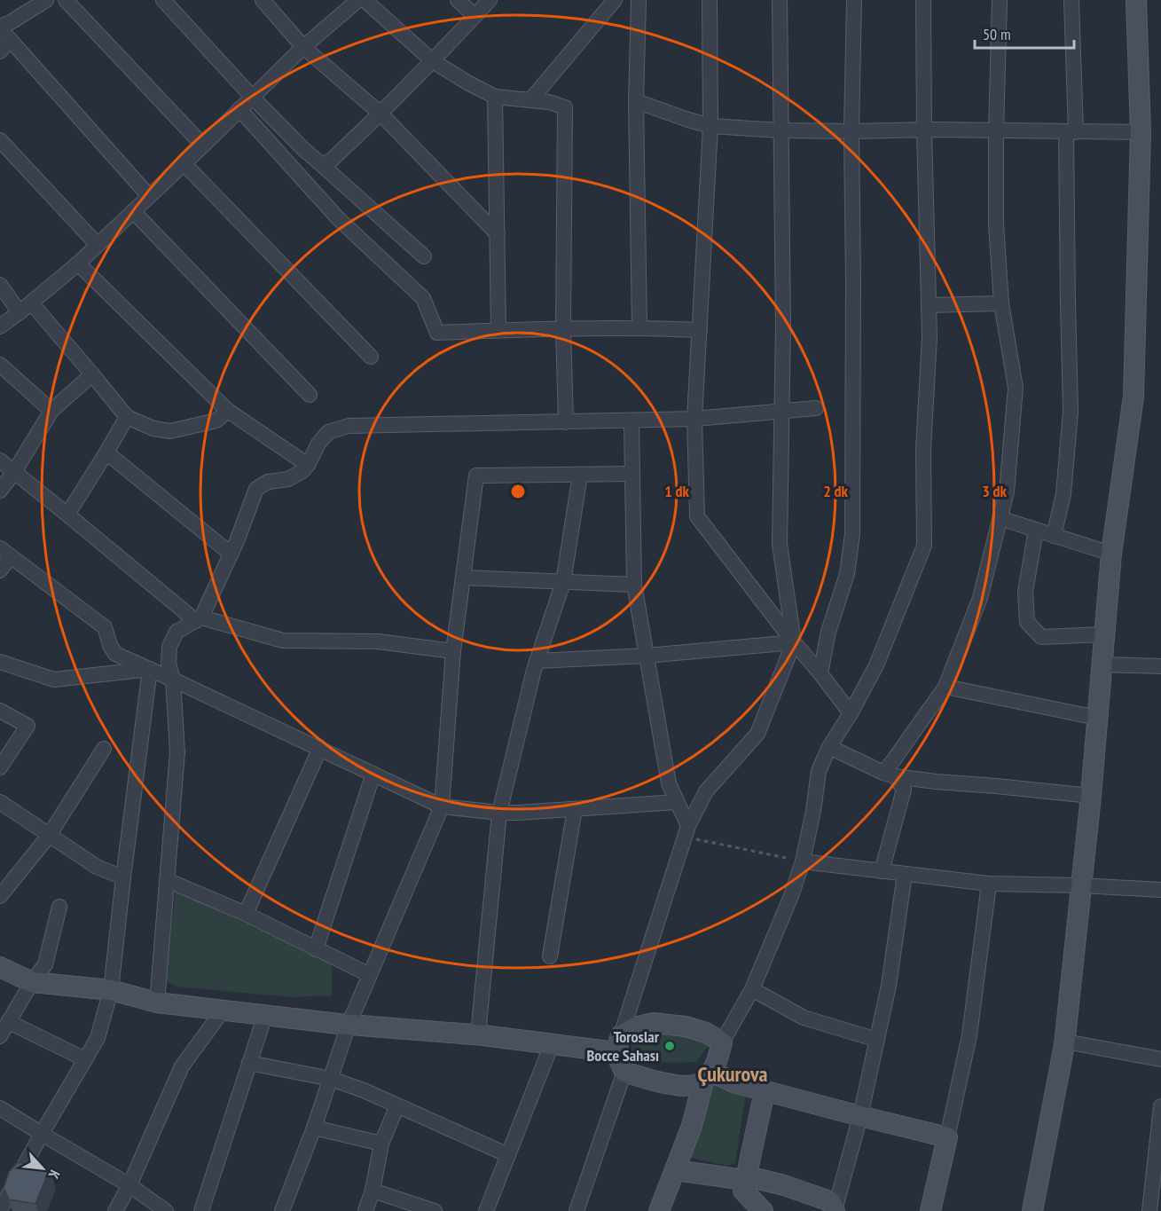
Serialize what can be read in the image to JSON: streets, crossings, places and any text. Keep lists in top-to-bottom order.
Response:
{
  "districts": ["Çukurova"],
  "places": ["Toroslar Bocce Sahası"],
  "scale_bar": "50 m",
  "north": "bottom right",
  "rings": ["1 dk", "2 dk", "3 dk"]
}
